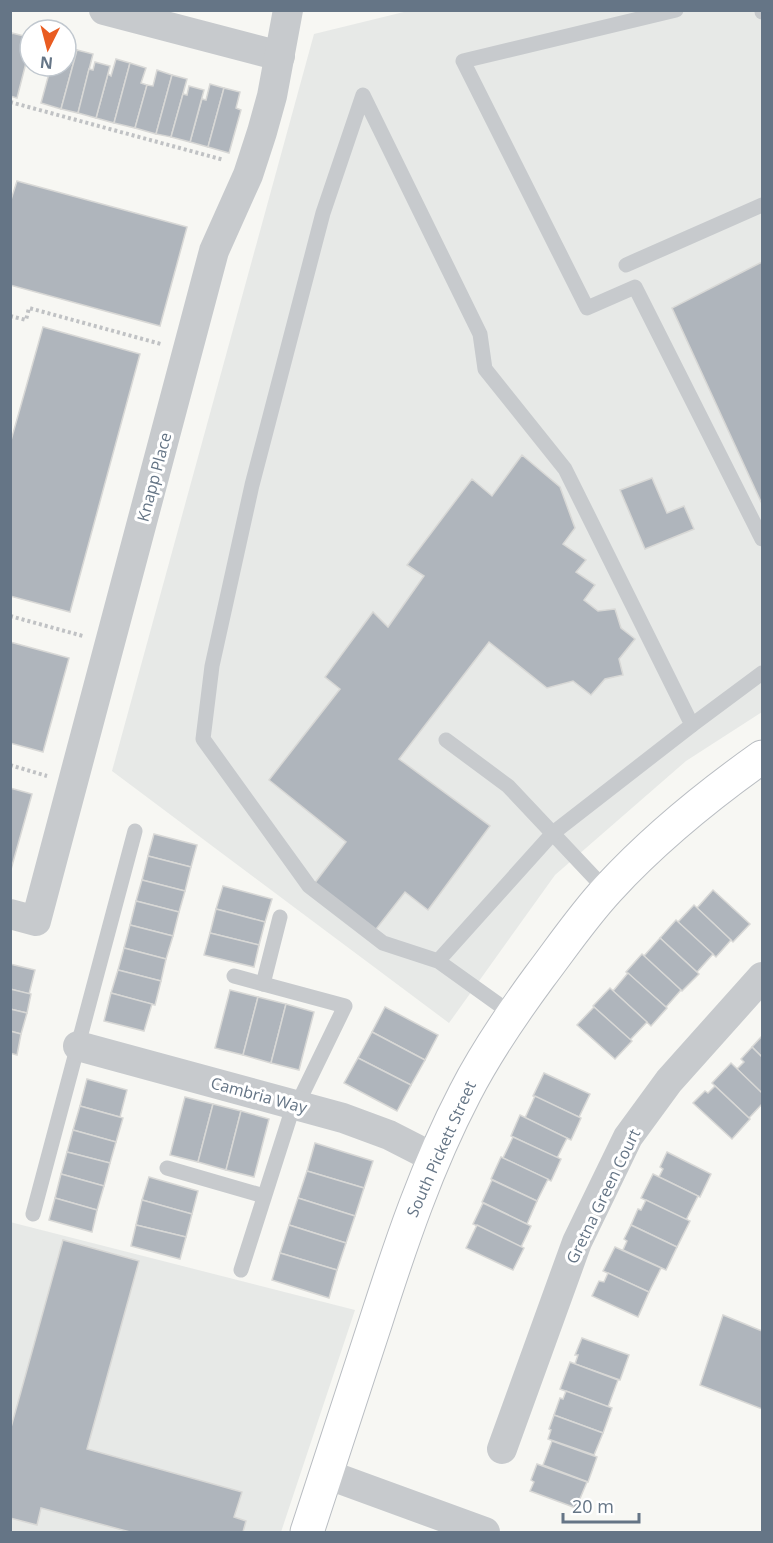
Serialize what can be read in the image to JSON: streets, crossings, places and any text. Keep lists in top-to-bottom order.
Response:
{
  "streets": {
    "main road": ["South Pickett Street"],
    "street": ["Knapp Place", "Cambria Way", "Gretna Green Court"]
  },
  "crossings": [
    ["Cambria Way", "South Pickett Street"]
  ],
  "scale_bar": "20 m",
  "north": "bottom"
}
